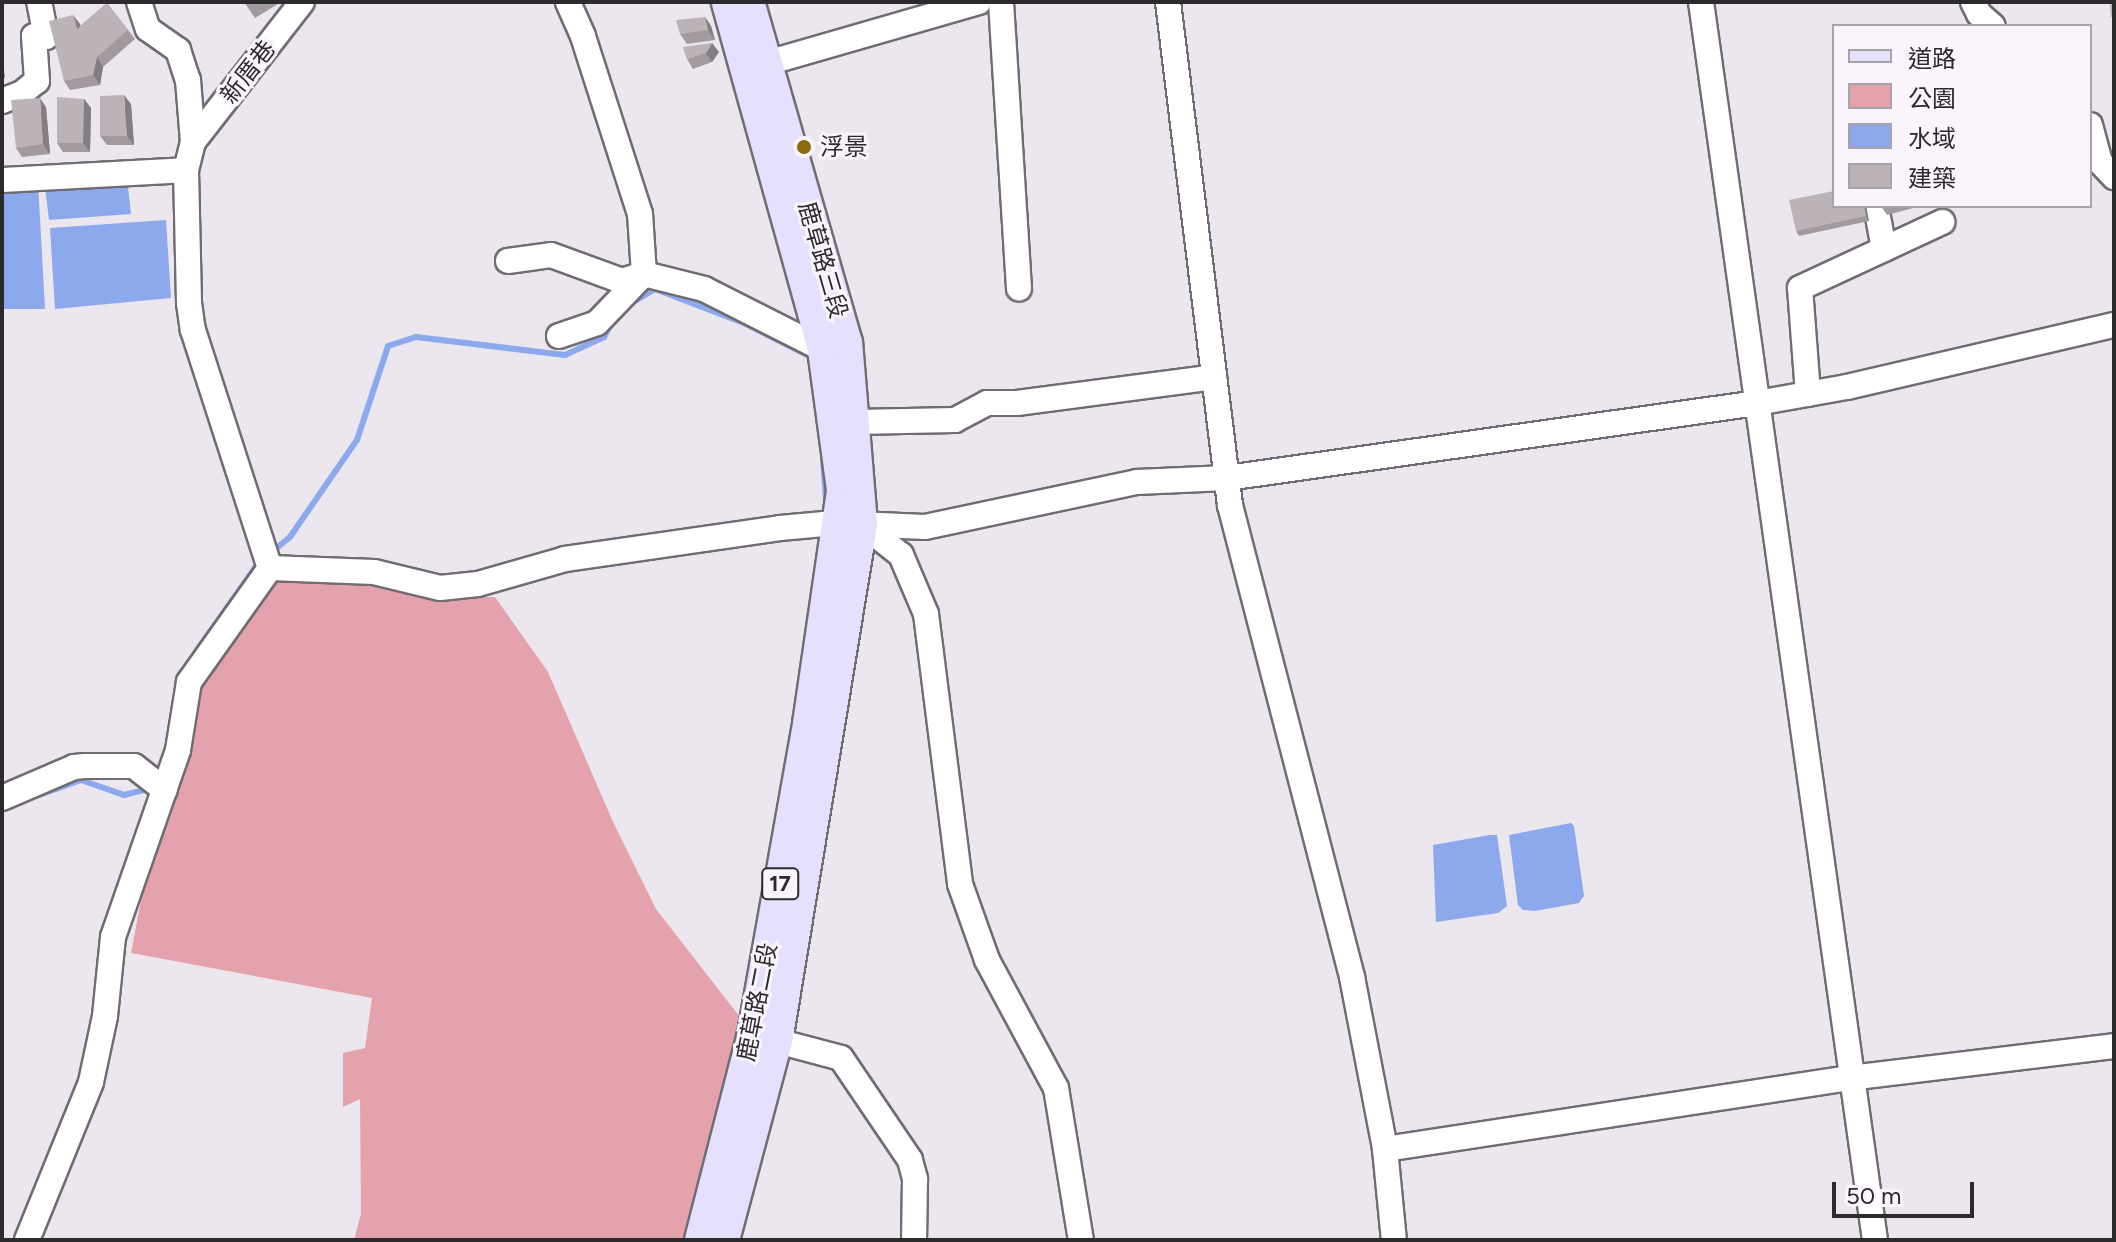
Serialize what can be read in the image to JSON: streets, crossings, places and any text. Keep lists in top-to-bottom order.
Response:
{
  "streets": {
    "main road": ["鹿草路三段", "17", "鹿草路二段"],
    "street": ["新厝巷"]
  },
  "crossings": [
    ["鹿草路三段", "鹿草路二段"]
  ],
  "places": ["浮景"],
  "legend": [
    "道路",
    "公園",
    "水域",
    "建築"
  ],
  "scale_bar": "50 m"
}
